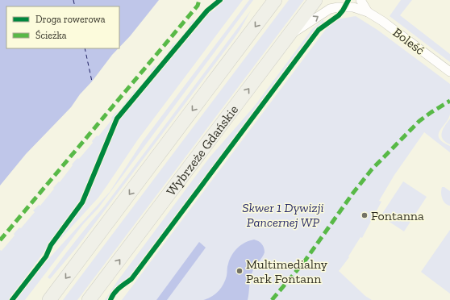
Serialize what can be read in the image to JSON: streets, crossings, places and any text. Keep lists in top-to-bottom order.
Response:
{
  "streets": {
    "main road": ["Wybrzeże Gdańskie"],
    "street": ["Boleść"]
  },
  "crossings": [
    ["Boleść", "Wybrzeże Gdańskie"]
  ],
  "one_way": ["Boleść"],
  "parks": ["Skwer 1 Dywizji Pancernej WP"],
  "places": ["Fontanna", "Multimedialny Park Fontann"],
  "legend": ["Droga rowerowa", "Ścieżka"]
}
